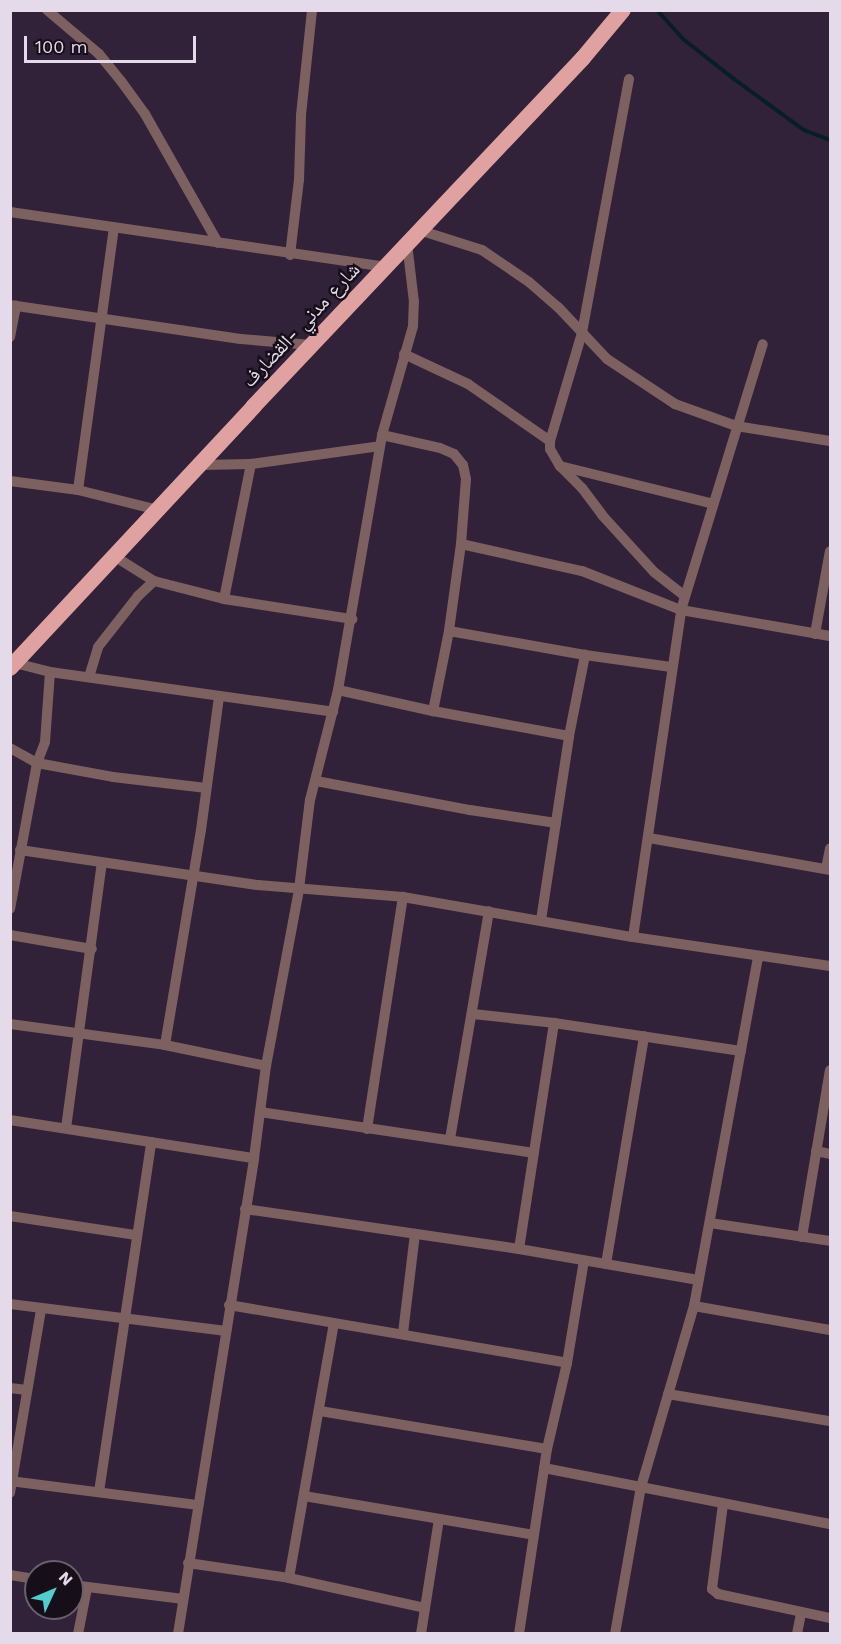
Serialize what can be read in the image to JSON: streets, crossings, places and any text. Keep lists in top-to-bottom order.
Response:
{
  "streets": {
    "highway": ["شارع مدني -القضارف"]
  },
  "scale_bar": "100 m",
  "north": "top right"
}
